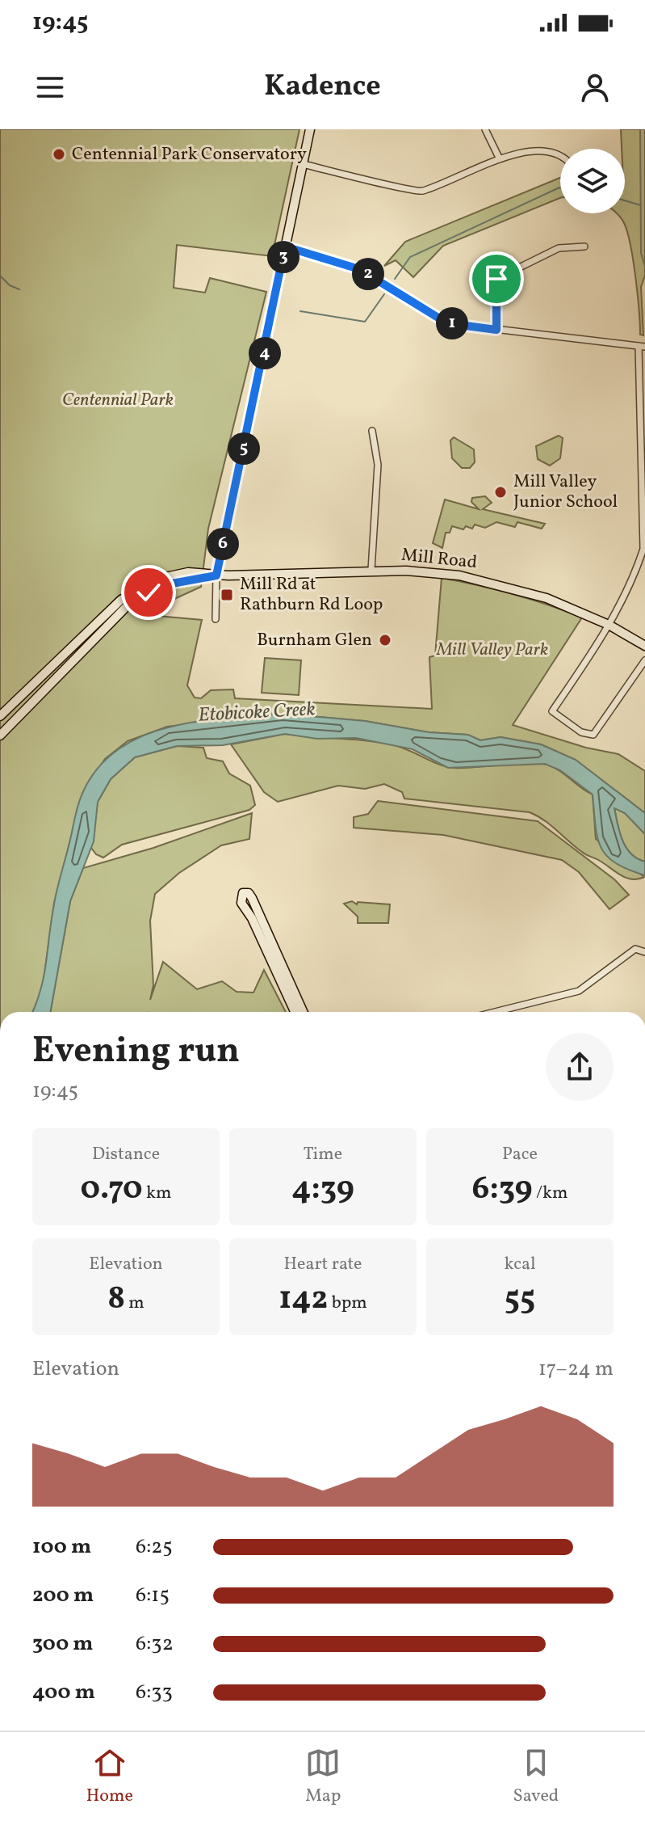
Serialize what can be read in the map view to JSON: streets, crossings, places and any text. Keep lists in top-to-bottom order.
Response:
{
  "streets": {
    "street": ["Mill Road"]
  },
  "water": ["Etobicoke Creek"],
  "parks": ["Centennial Park", "Mill Valley Park"],
  "places": {
    "other": ["Centennial Park Conservatory", "Mill Valley Junior School", "Burnham Glen"],
    "transit": ["Mill Rd at Rathburn Rd Loop"]
  },
  "page": {
    "status": "19:45",
    "header": "Kadence",
    "pins": [
      "3",
      "2",
      "1",
      "4",
      "5",
      "6"
    ],
    "heading": ["Evening run", "19:45"],
    "stats": [
      ["Distance", "0.70 km"],
      ["Time", "4:39"],
      ["Pace", "6:39 /km"],
      ["Elevation", "8 m"],
      ["Heart rate", "142 bpm"],
      ["kcal", "55"]
    ],
    "chart": ["Elevation", "17–24 m"],
    "list": [
      {
        "name": "100 m",
        "note": "6:25"
      },
      {
        "name": "200 m",
        "note": "6:15"
      },
      {
        "name": "300 m",
        "note": "6:32"
      },
      {
        "name": "400 m",
        "note": "6:33"
      }
    ],
    "tabs": ["Home", "Map", "Saved"]
  }
}
